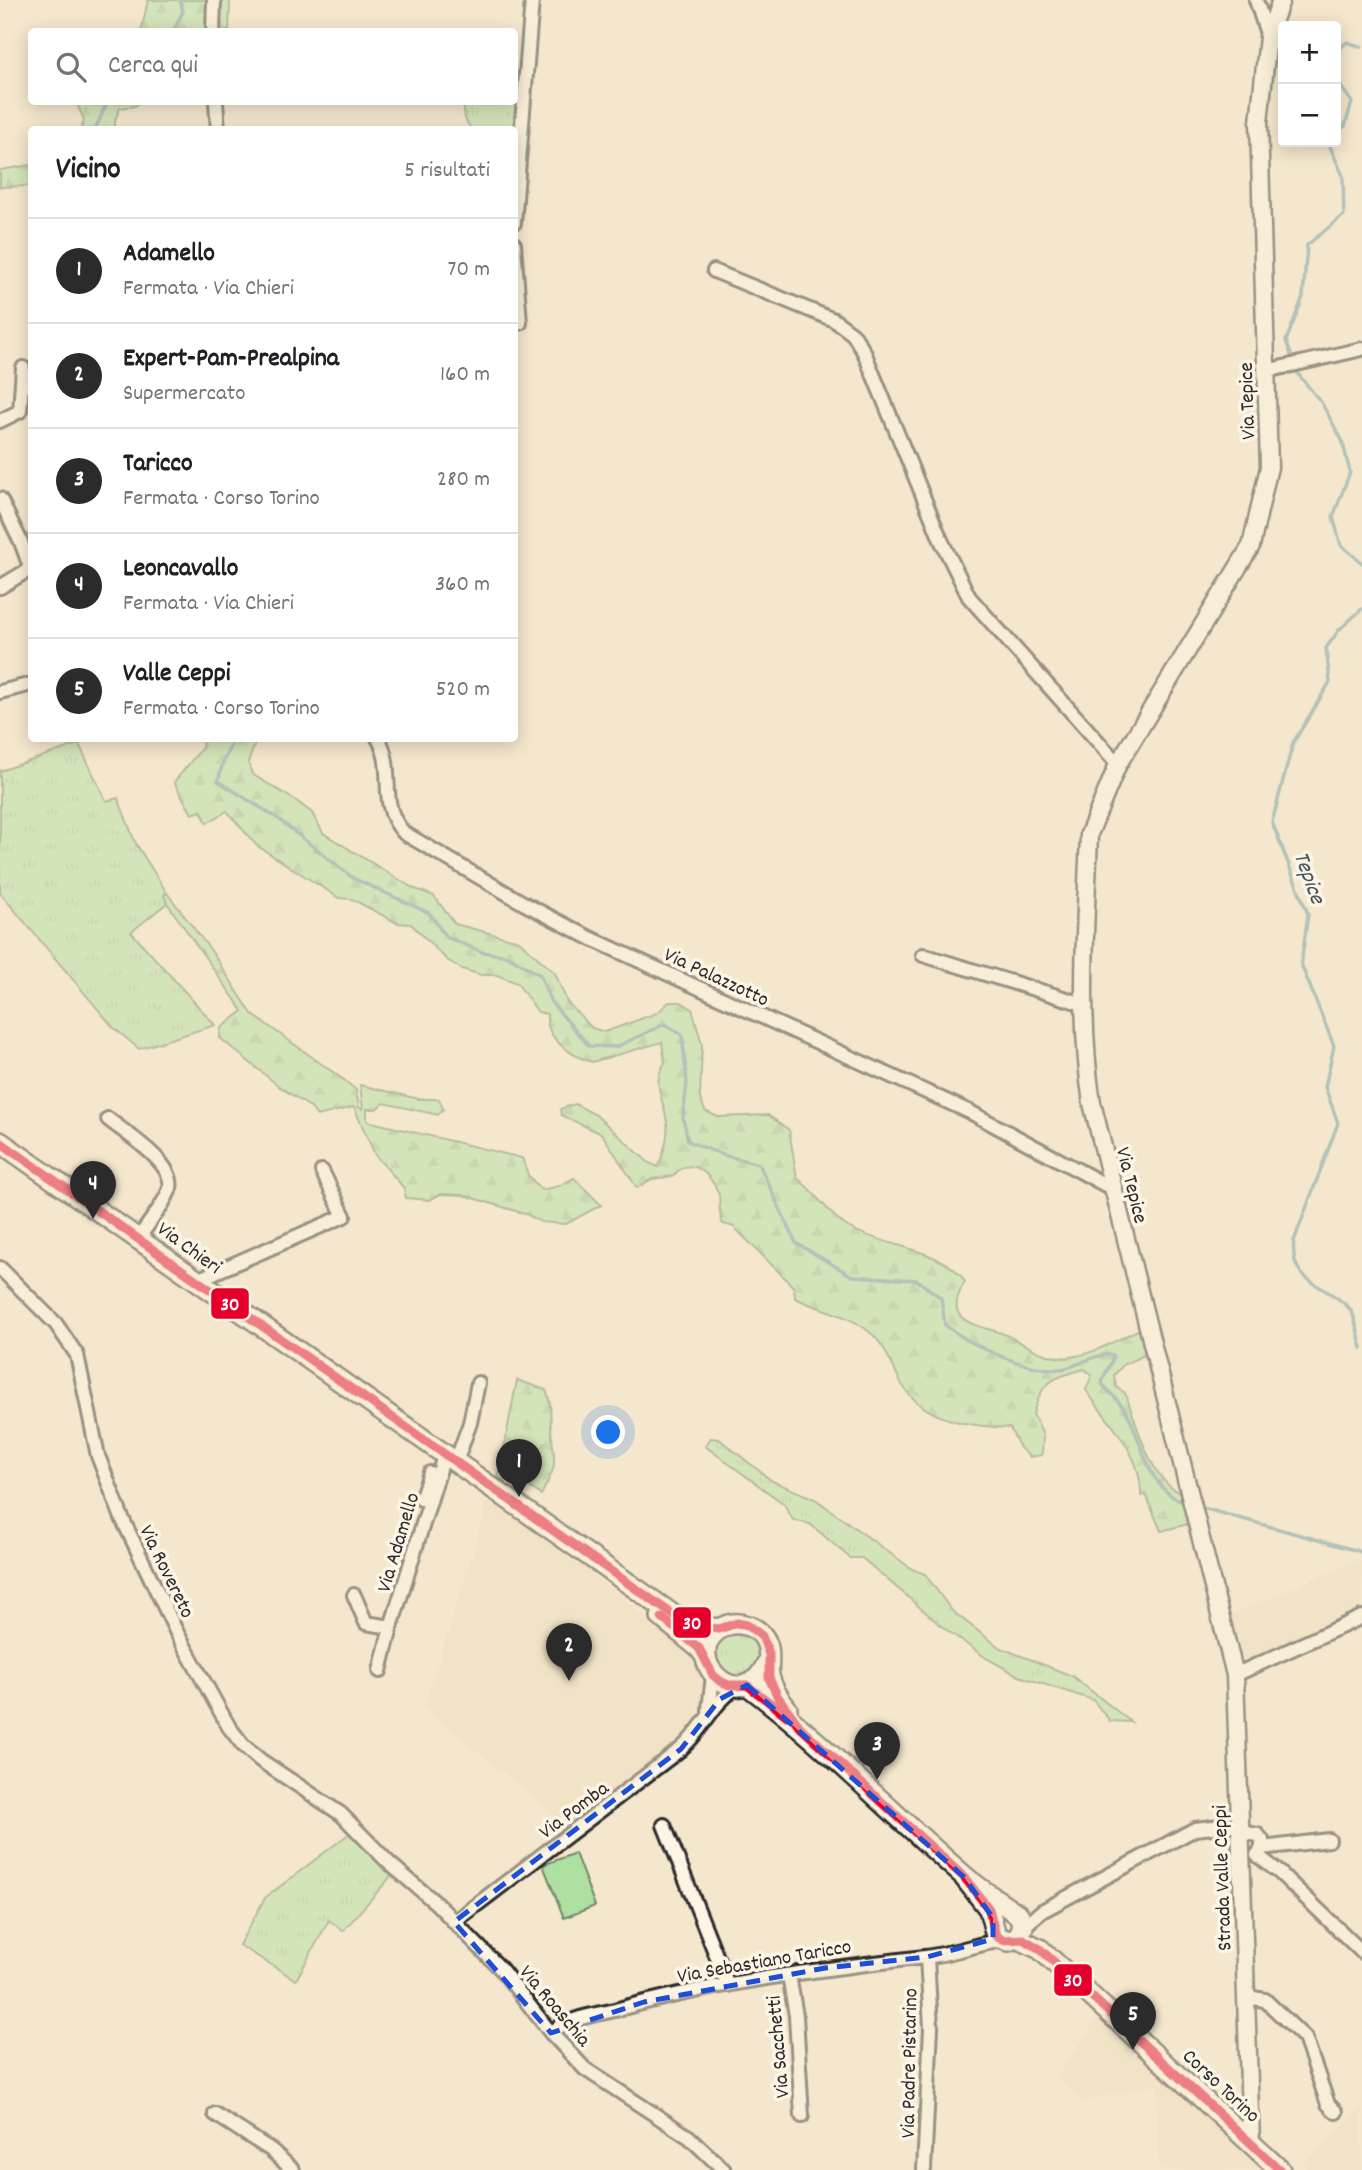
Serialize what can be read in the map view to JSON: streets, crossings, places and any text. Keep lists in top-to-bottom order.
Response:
{
  "streets": {
    "main road": ["Via Chieri", "Corso Torino"],
    "street": [
      "Via Tepice",
      "Via Palazzotto",
      "Via Adamello",
      "Via Rovereto",
      "Via Pomba",
      "Strada Valle Ceppi",
      "Via Sebastiano Taricco",
      "Via Roaschia",
      "Via Sacchetti",
      "Via Padre Pistarino"
    ]
  },
  "crossings": [
    ["Via Tepice", "Via Palazzotto"],
    ["Via Tepice", "Strada Valle Ceppi"],
    ["Via Chieri", "Via Adamello"],
    ["Via Chieri", "Via Pomba"],
    ["Via Chieri", "Corso Torino"],
    ["Via Rovereto", "Via Roaschia"],
    ["Via Pomba", "Via Roaschia"],
    ["Strada Valle Ceppi", "Corso Torino"],
    ["Via Sebastiano Taricco", "Via Roaschia"],
    ["Via Sebastiano Taricco", "Via Sacchetti"],
    ["Via Sebastiano Taricco", "Via Padre Pistarino"],
    ["Via Sebastiano Taricco", "Corso Torino"]
  ],
  "water": ["Tepice"],
  "lines": ["transit line 30"],
  "page": {
    "map_buttons": ["+", "−"],
    "search": "Cerca qui",
    "heading": ["Vicino", "5 risultati"],
    "list": [
      {
        "mark": "1",
        "name": "Adamello",
        "note": "Fermata · Via Chieri",
        "value": "70 m"
      },
      {
        "mark": "2",
        "name": "Expert-Pam-Prealpina",
        "note": "Supermercato",
        "value": "160 m"
      },
      {
        "mark": "3",
        "name": "Taricco",
        "note": "Fermata · Corso Torino",
        "value": "280 m"
      },
      {
        "mark": "4",
        "name": "Leoncavallo",
        "note": "Fermata · Via Chieri",
        "value": "360 m"
      },
      {
        "mark": "5",
        "name": "Valle Ceppi",
        "note": "Fermata · Corso Torino",
        "value": "520 m"
      }
    ],
    "pins": [
      "4",
      "1",
      "2",
      "3",
      "5"
    ]
  }
}
